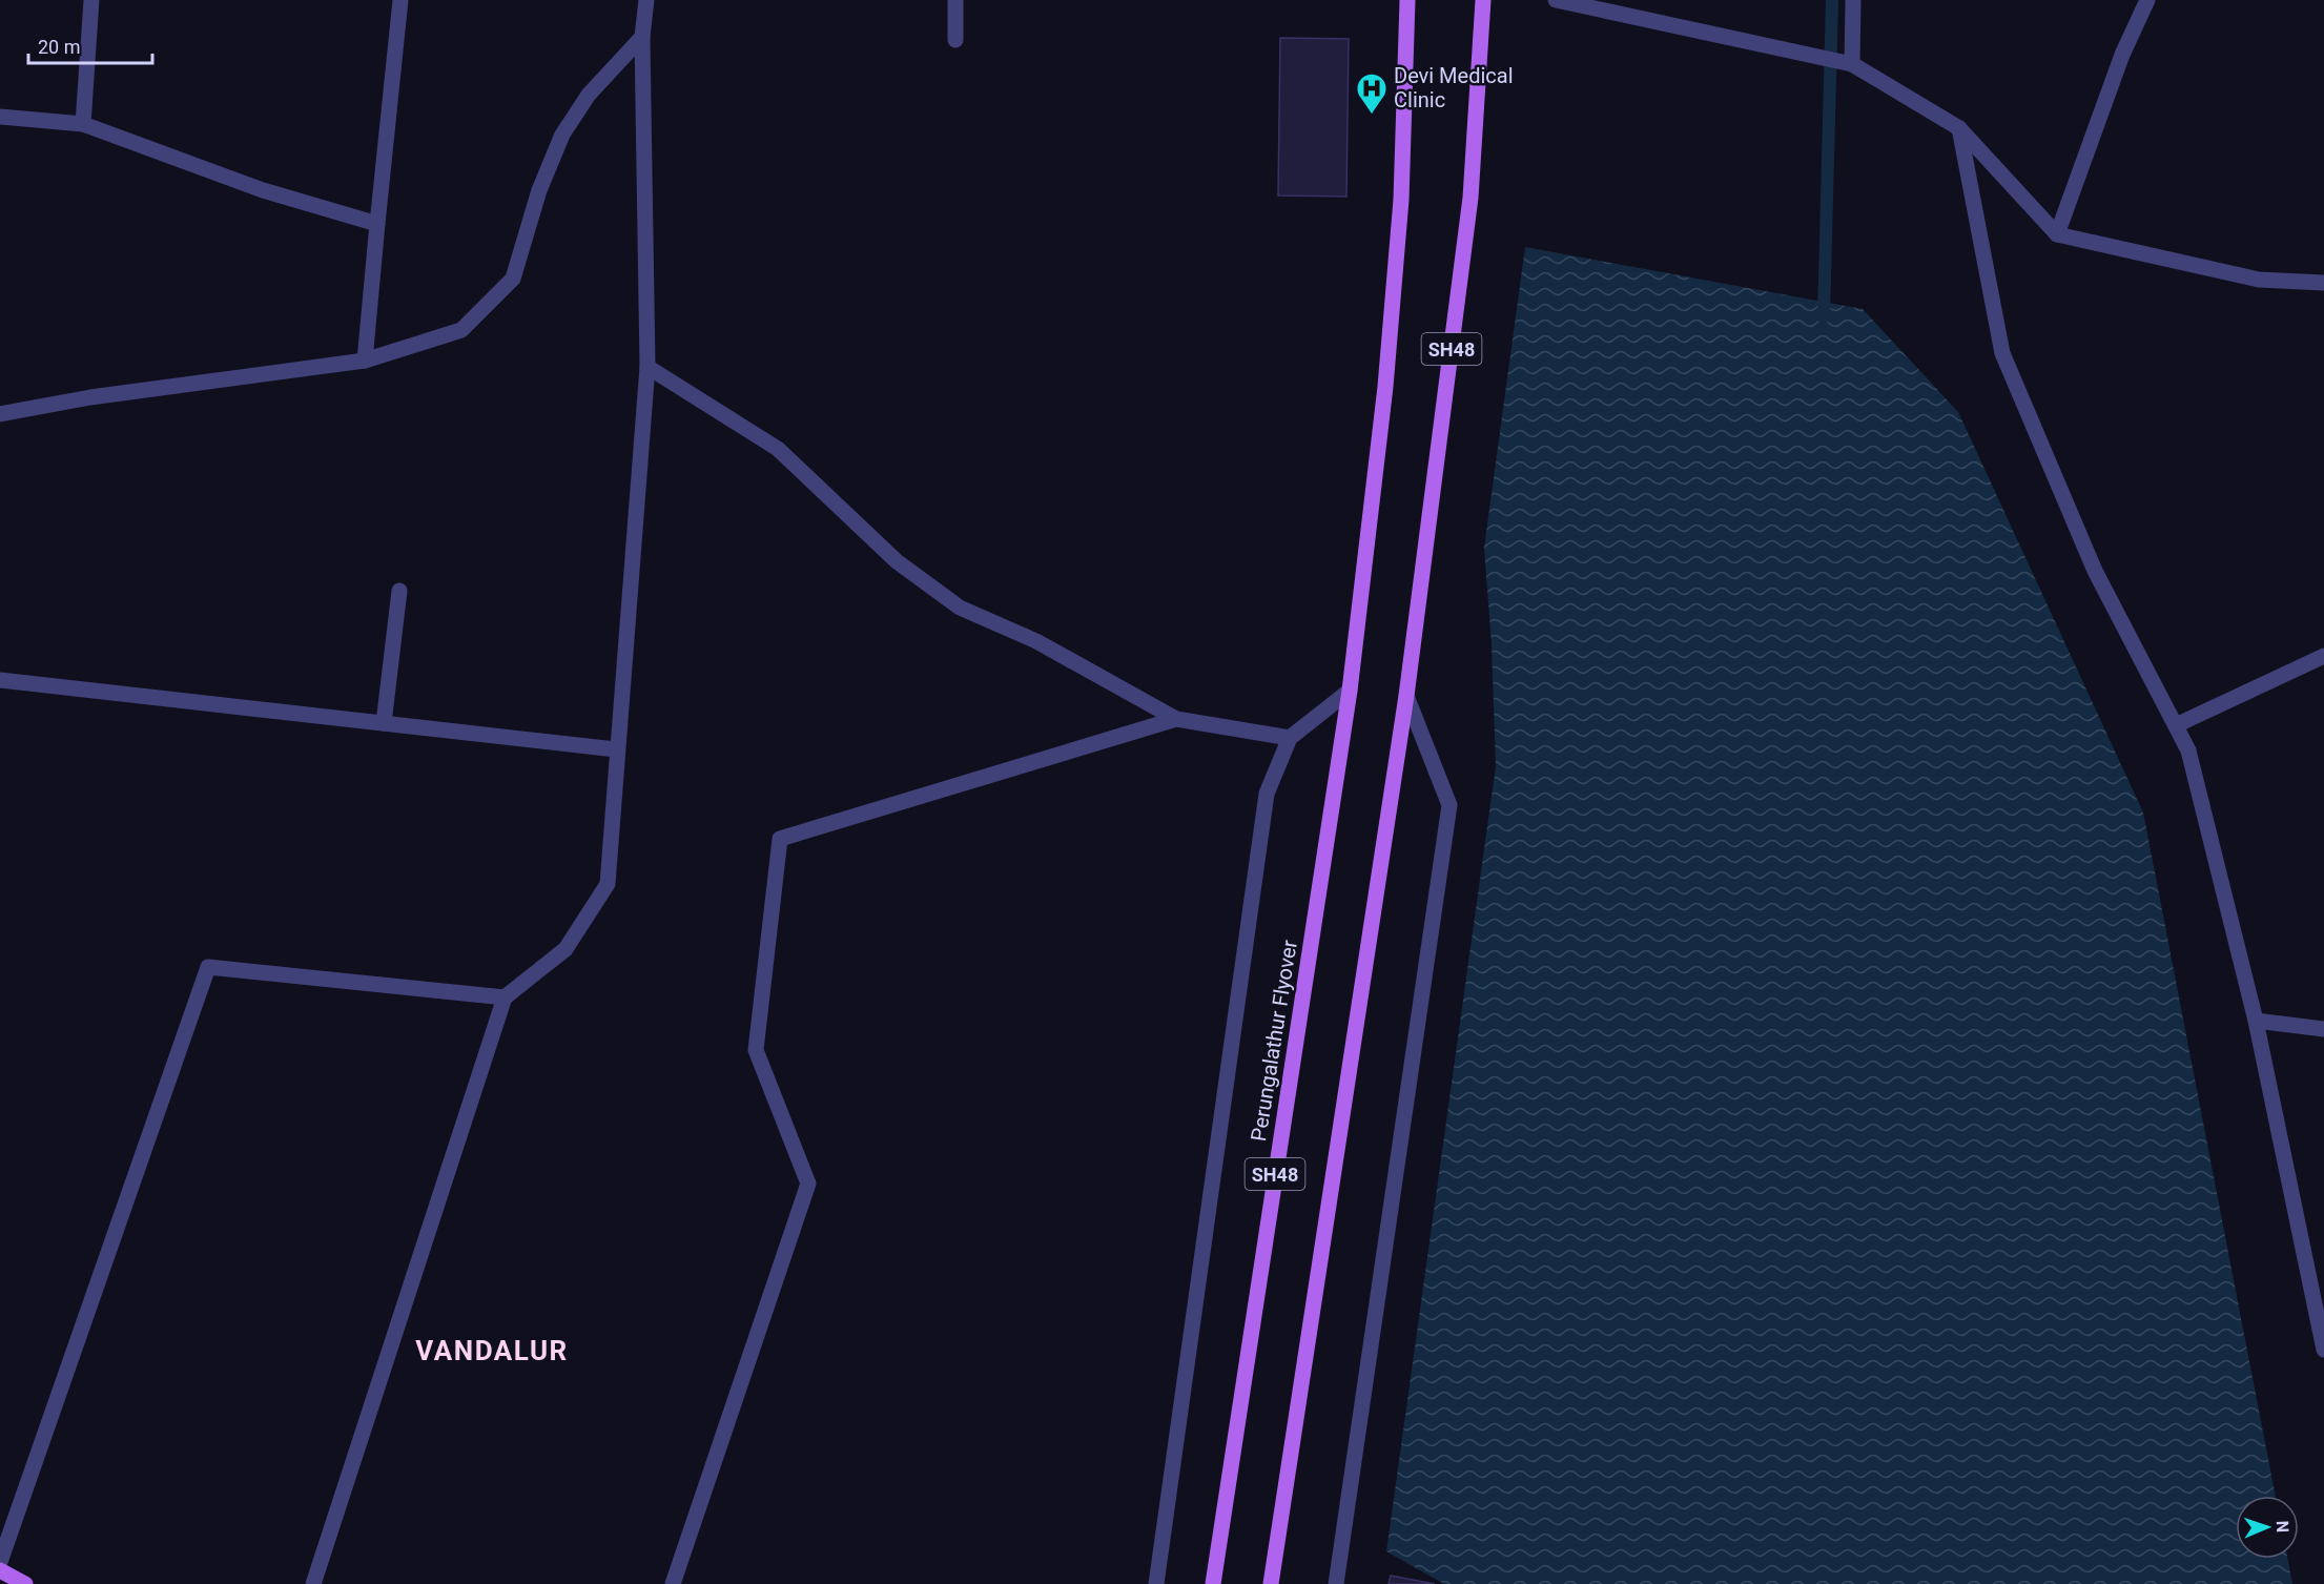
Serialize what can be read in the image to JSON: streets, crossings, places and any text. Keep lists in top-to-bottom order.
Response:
{
  "streets": {
    "main road": ["SH48", "Perungalathur Flyover"]
  },
  "crossings": [
    ["SH48", "Perungalathur Flyover"]
  ],
  "districts": ["VANDALUR"],
  "places": {
    "hospital": ["Devi Medical Clinic"]
  },
  "scale_bar": "20 m",
  "north": "right"
}
